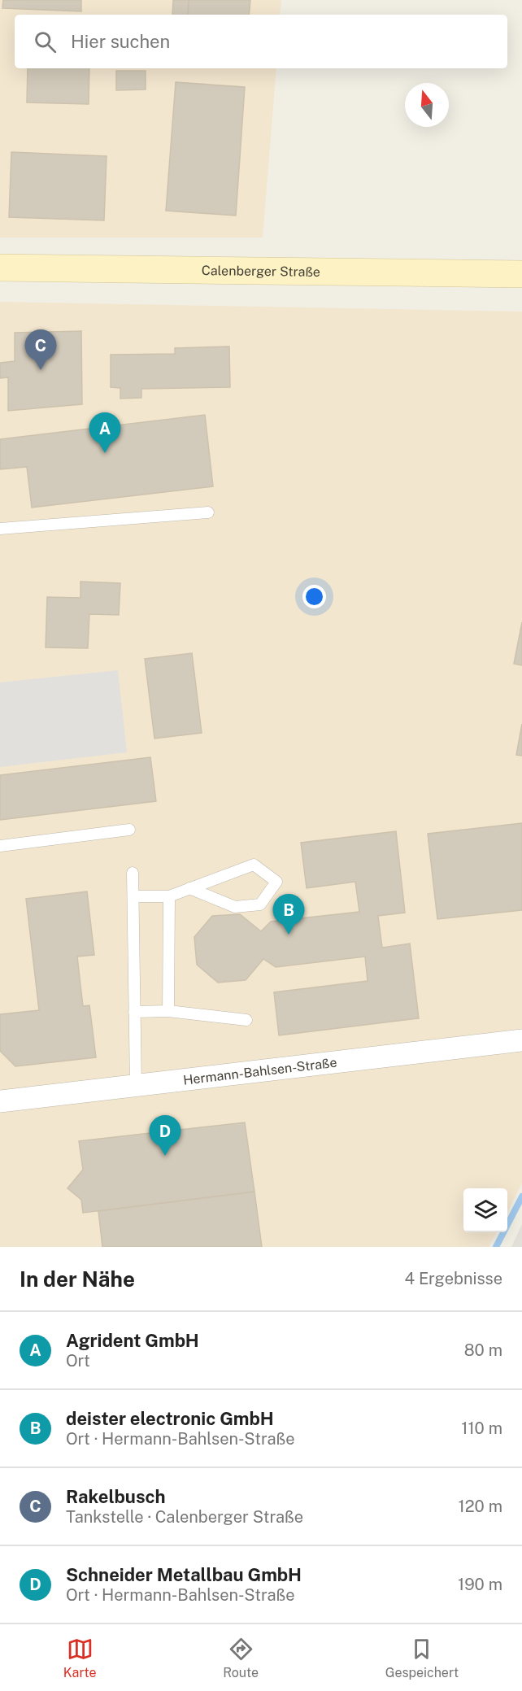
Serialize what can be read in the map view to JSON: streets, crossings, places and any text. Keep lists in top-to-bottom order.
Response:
{
  "streets": {
    "main road": ["Calenberger Straße"],
    "street": ["Hermann-Bahlsen-Straße"]
  },
  "north": "top",
  "page": {
    "search": "Hier suchen",
    "pins": [
      "C",
      "A",
      "B",
      "D"
    ],
    "heading": ["In der Nähe", "4 Ergebnisse"],
    "list": [
      {
        "mark": "A",
        "name": "Agrident GmbH",
        "note": "Ort",
        "value": "80 m"
      },
      {
        "mark": "B",
        "name": "deister electronic GmbH",
        "note": "Ort · Hermann-Bahlsen-Straße",
        "value": "110 m"
      },
      {
        "mark": "C",
        "name": "Rakelbusch",
        "note": "Tankstelle · Calenberger Straße",
        "value": "120 m"
      },
      {
        "mark": "D",
        "name": "Schneider Metallbau GmbH",
        "note": "Ort · Hermann-Bahlsen-Straße",
        "value": "190 m"
      }
    ],
    "nav": ["Karte", "Route", "Gespeichert"]
  }
}
